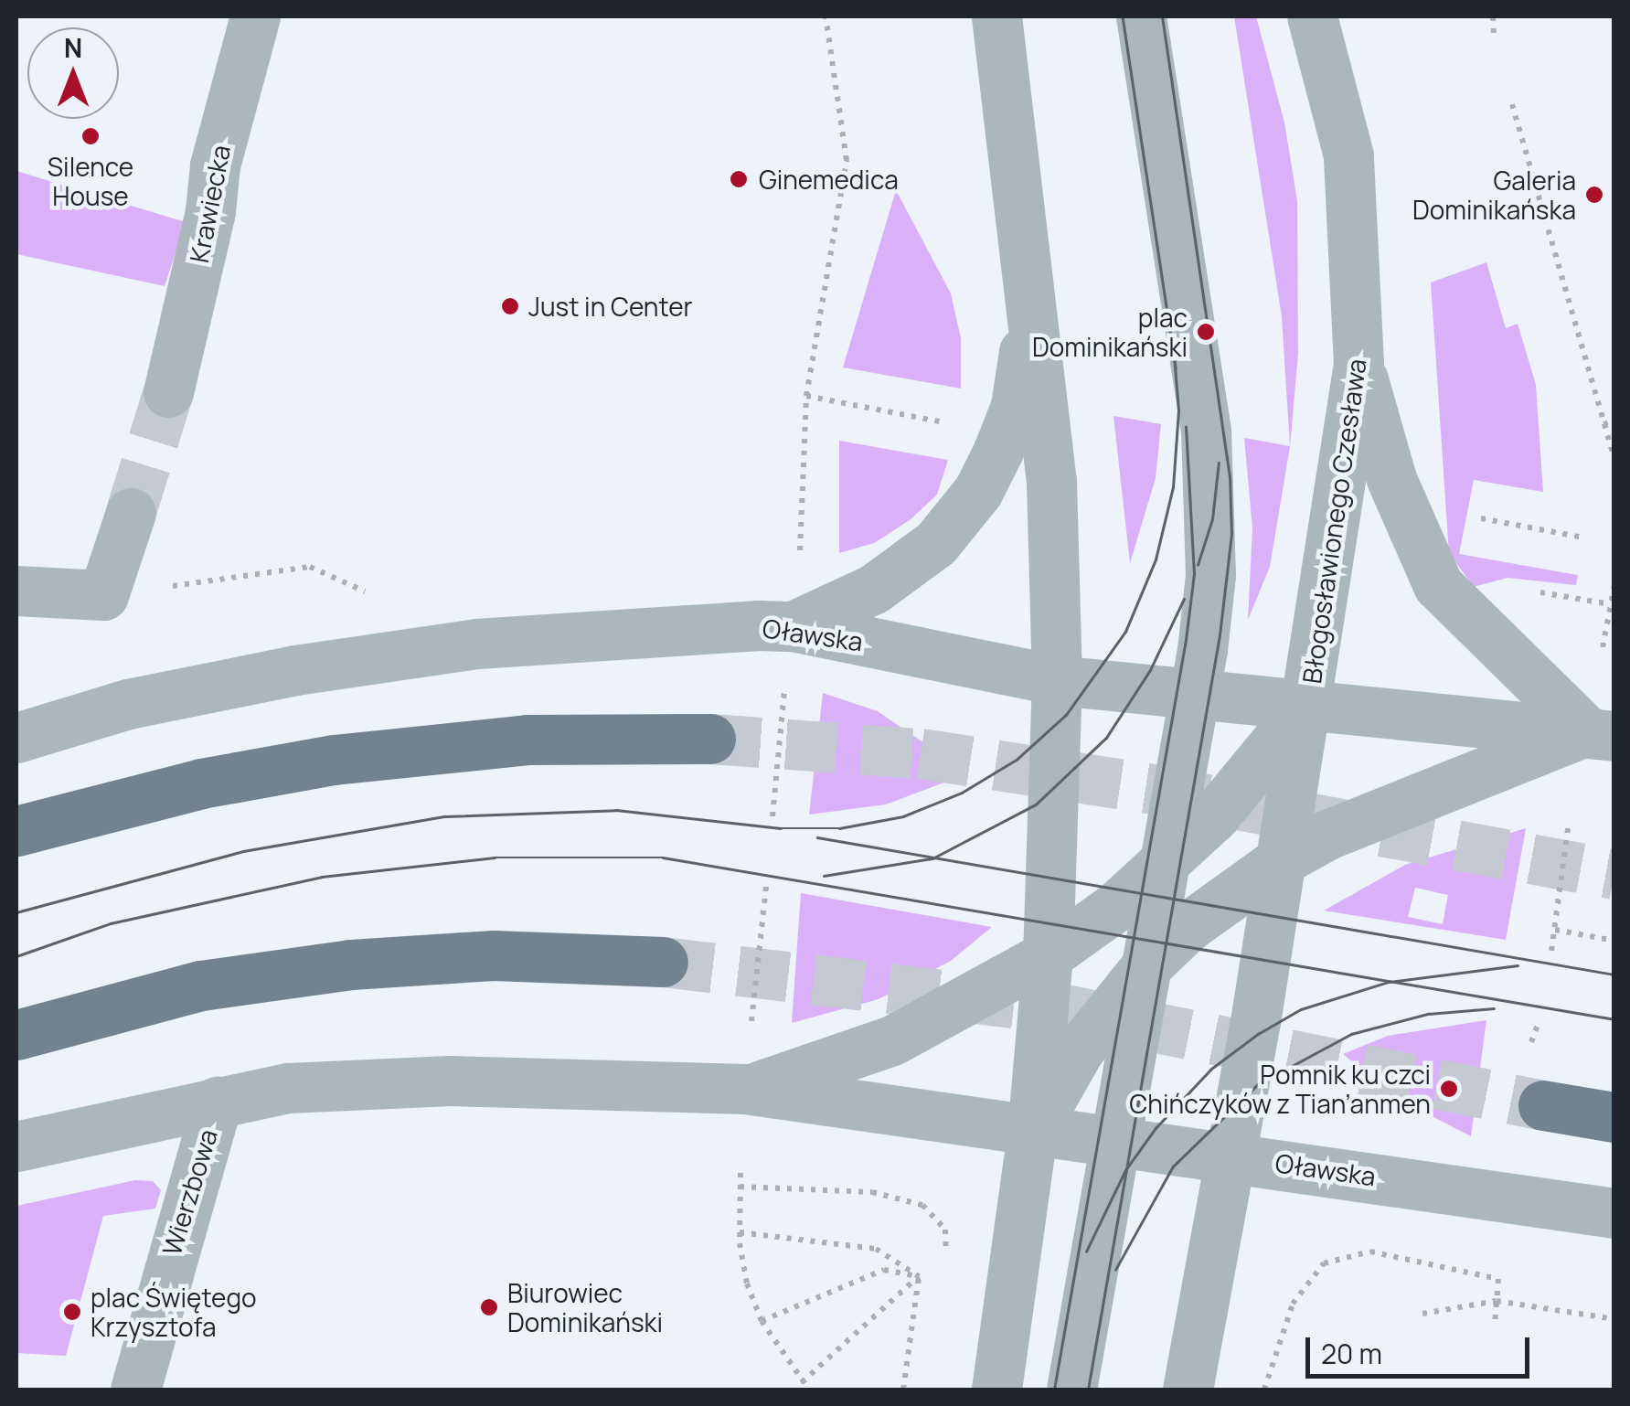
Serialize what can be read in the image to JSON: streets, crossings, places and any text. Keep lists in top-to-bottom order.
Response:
{
  "streets": {
    "street": [
      "Krawiecka",
      "Błogosławionego Czesława",
      "Oławska",
      "Wierzbowa"
    ]
  },
  "crossings": [
    ["Błogosławionego Czesława", "Oławska"],
    ["Oławska", "Wierzbowa"]
  ],
  "places": [
    "Silence House",
    "Ginemedica",
    "Galeria Dominikańska",
    "Just in Center",
    "plac Dominikański",
    "Pomnik ku czci Chińczyków z Tian’anmen",
    "Biurowiec Dominikański",
    "plac Świętego Krzysztofa"
  ],
  "scale_bar": "20 m",
  "north": "top"
}
